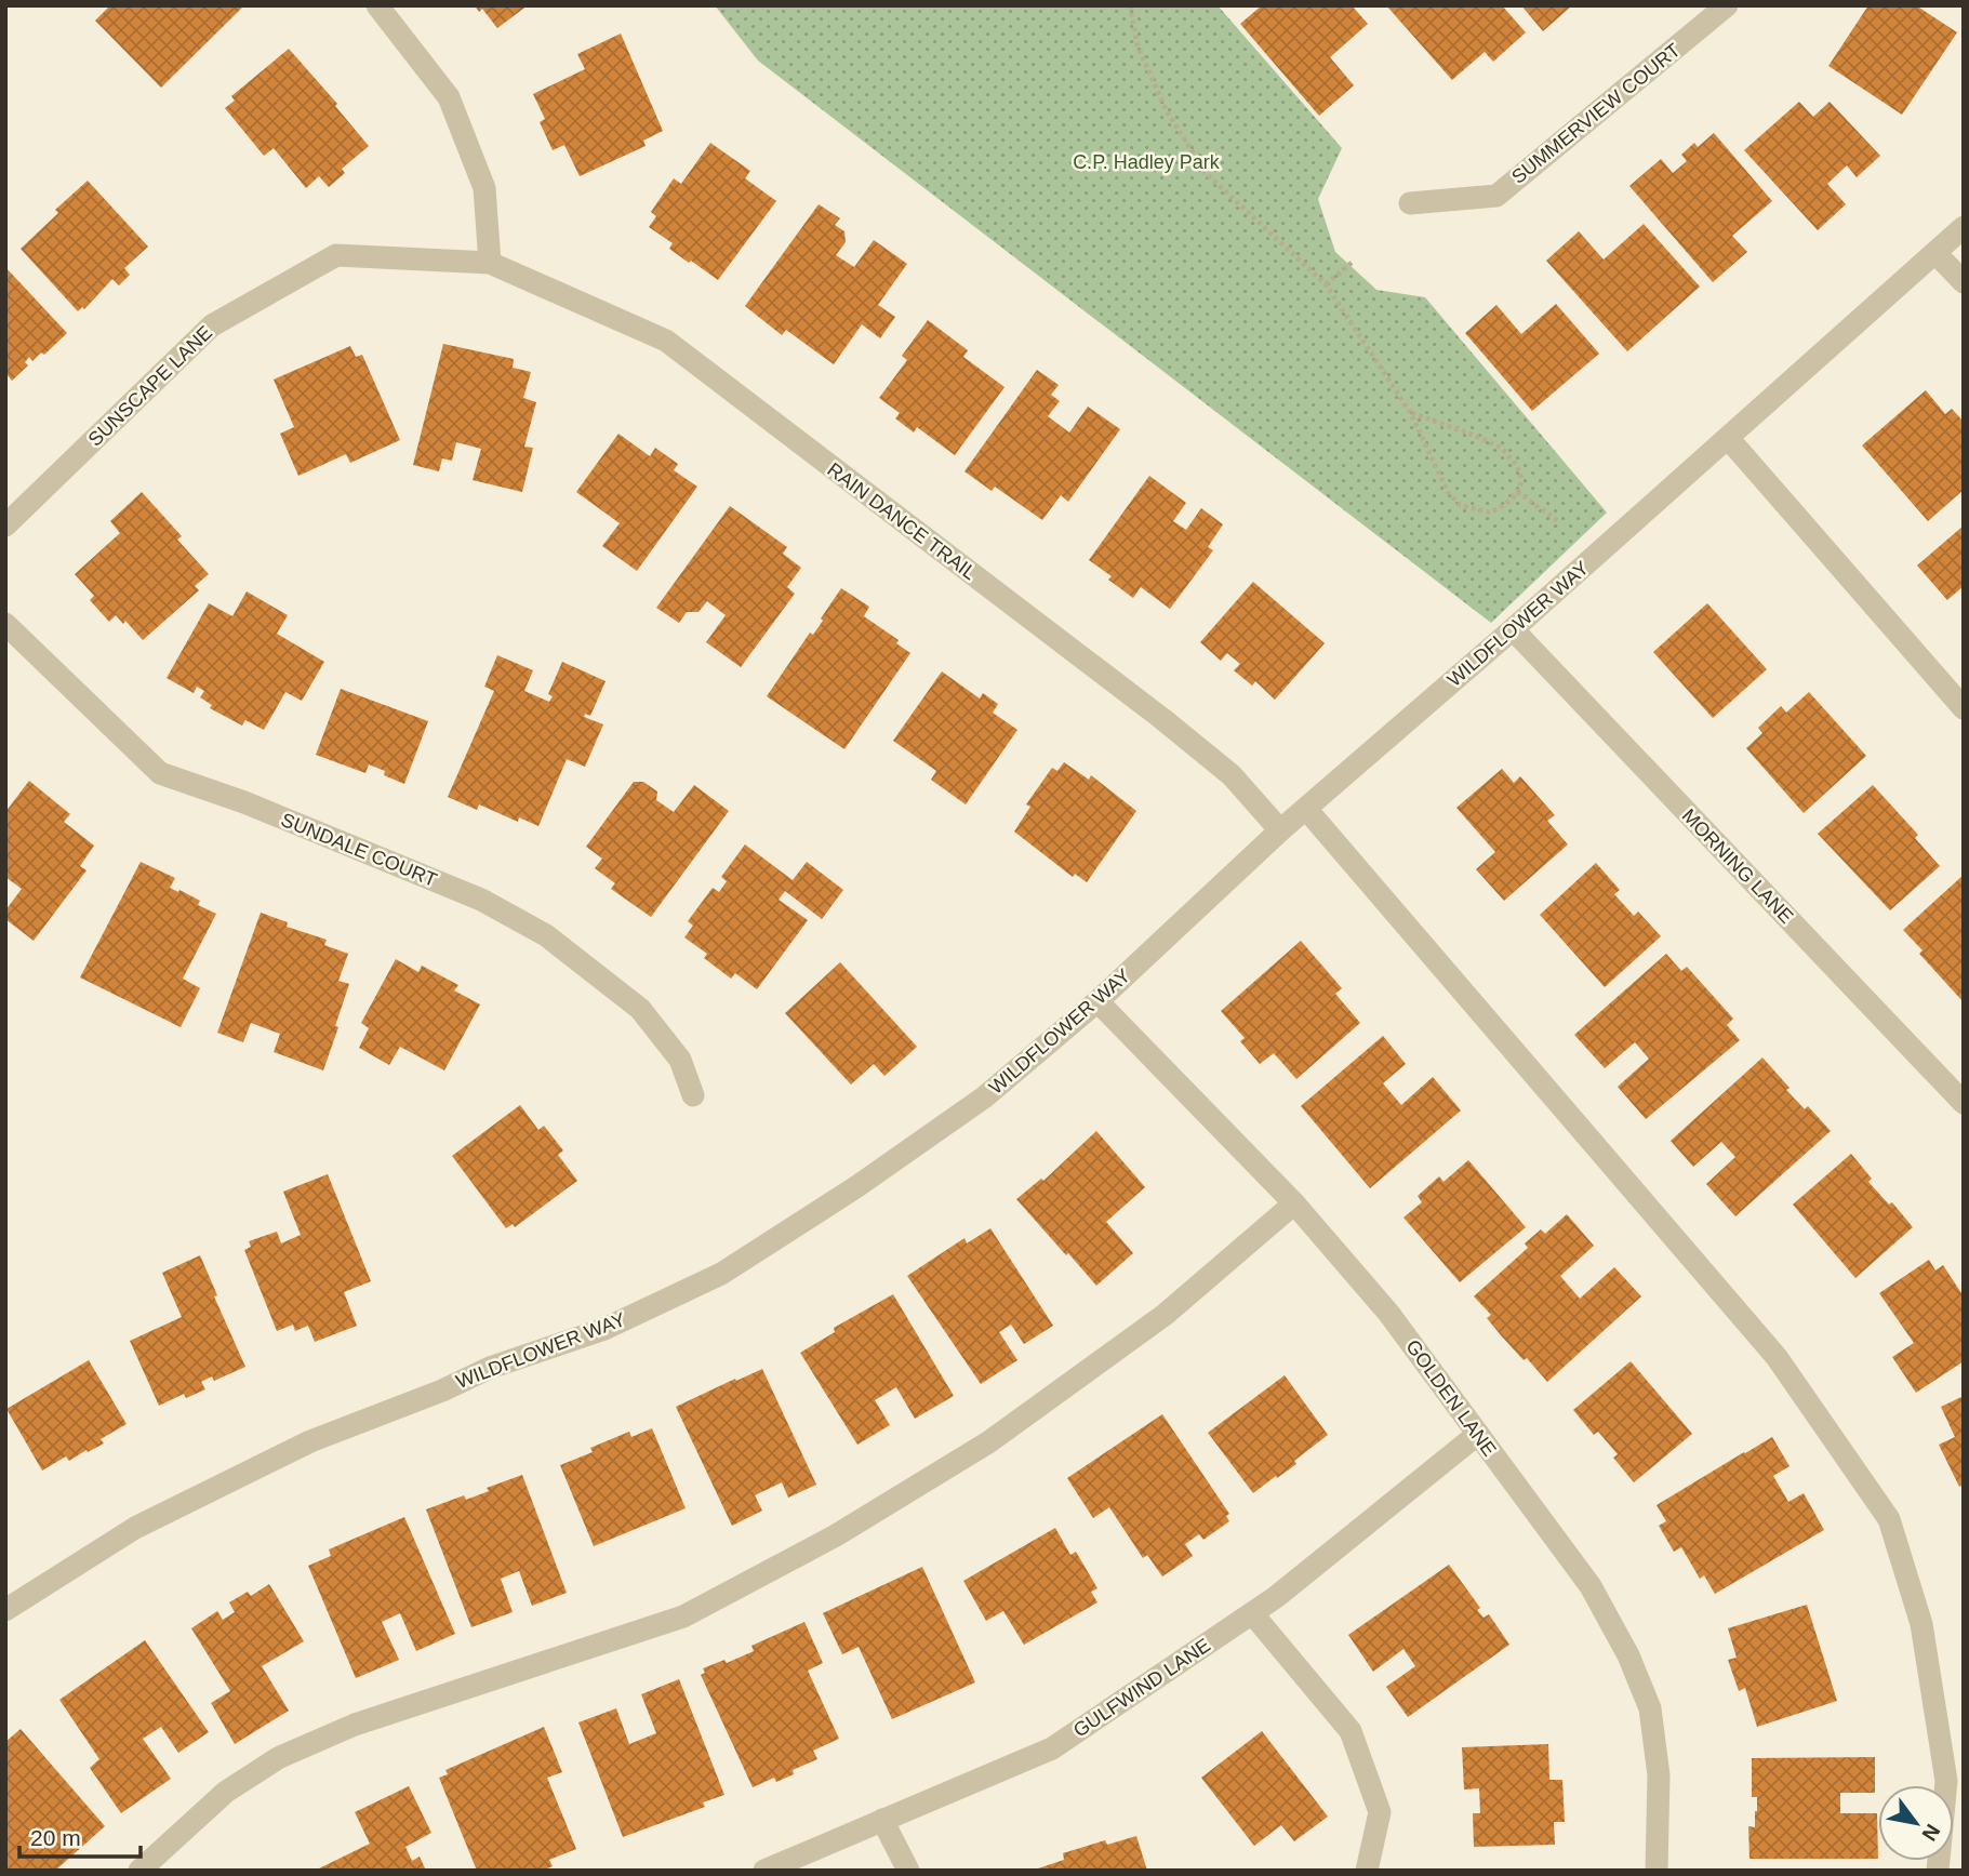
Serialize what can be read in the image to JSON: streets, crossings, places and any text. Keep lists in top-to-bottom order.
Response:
{
  "streets": {
    "street": [
      "SUMMERVIEW COURT",
      "SUNSCAPE LANE",
      "RAIN DANCE TRAIL",
      "WILDFLOWER WAY",
      "SUNDALE COURT",
      "MORNING LANE",
      "GOLDEN LANE",
      "GULFWIND LANE"
    ]
  },
  "crossings": [
    ["SUNSCAPE LANE", "RAIN DANCE TRAIL"],
    ["RAIN DANCE TRAIL", "WILDFLOWER WAY"],
    ["WILDFLOWER WAY", "MORNING LANE"],
    ["WILDFLOWER WAY", "GOLDEN LANE"],
    ["GOLDEN LANE", "GULFWIND LANE"]
  ],
  "parks": ["C.P. Hadley Park"],
  "scale_bar": "20 m",
  "north": "bottom right"
}
